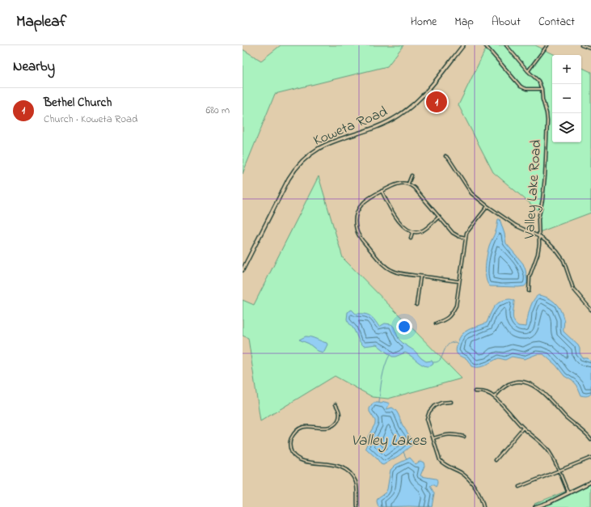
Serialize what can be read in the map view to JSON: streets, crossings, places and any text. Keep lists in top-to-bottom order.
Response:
{
  "streets": {
    "street": ["Koweta Road", "Valley Lake Road"]
  },
  "water": ["Valley Lakes"],
  "page": {
    "header": "Mapleaf",
    "nav": [
      "Home",
      "Map",
      "About",
      "Contact"
    ],
    "heading": "Nearby",
    "map_buttons": ["+", "−"],
    "list": [
      {
        "mark": "1",
        "name": "Bethel Church",
        "note": "Church · Koweta Road",
        "value": "680 m"
      }
    ],
    "pins": "1"
  }
}
